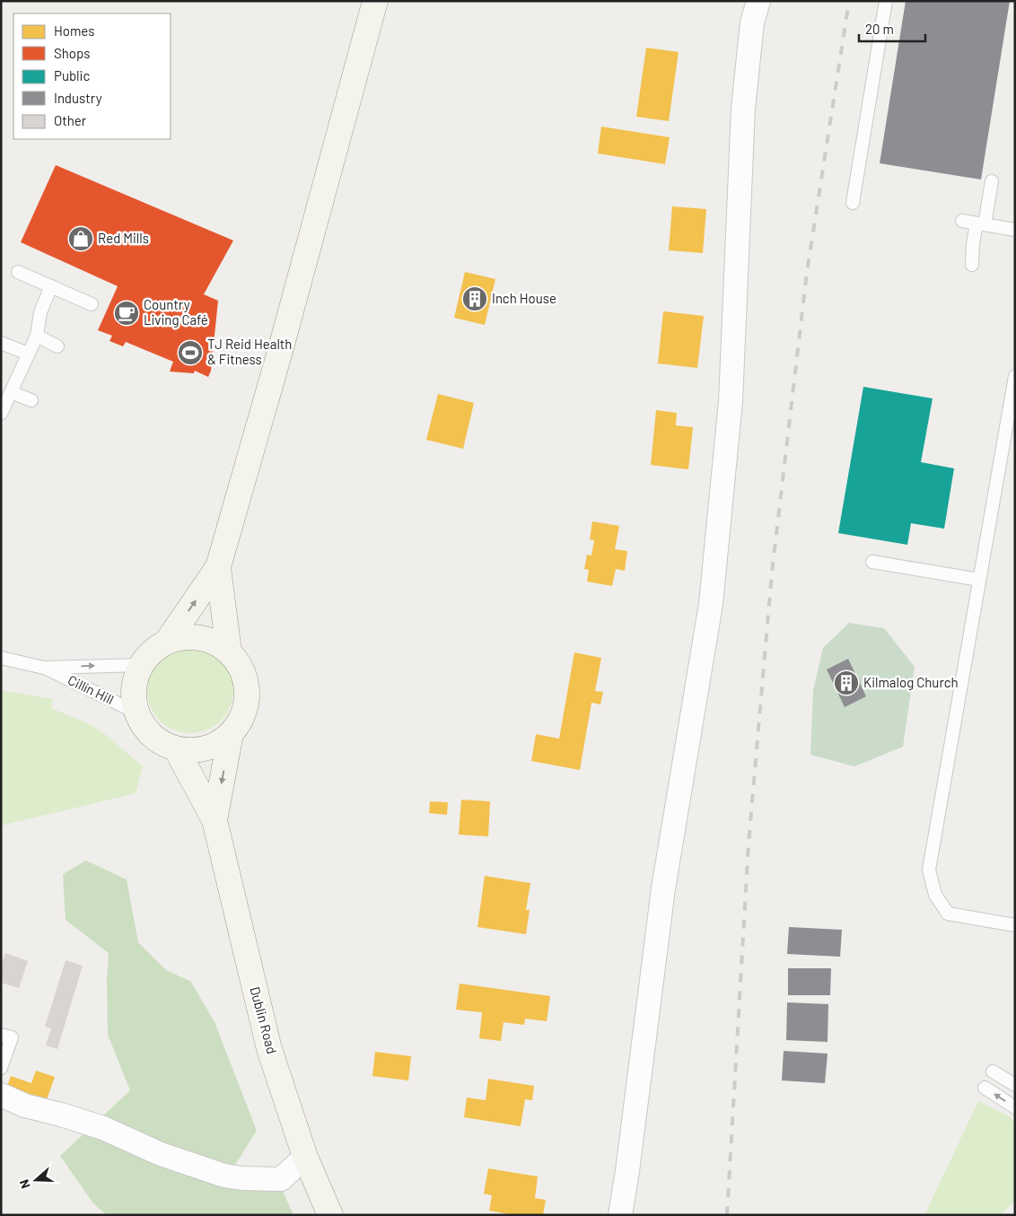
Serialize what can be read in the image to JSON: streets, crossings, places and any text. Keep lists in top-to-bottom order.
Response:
{
  "streets": {
    "main road": ["Dublin Road"],
    "lane": ["Cillín Hill"]
  },
  "one_way": ["Cillín Hill"],
  "places": {
    "shop": ["Red Mills"],
    "building": ["Inch House", "Kilmalog Church"],
    "cafe": ["Country Living Café"],
    "sports": ["TJ Reid Health & Fitness"]
  },
  "legend": [
    "Homes",
    "Shops",
    "Public",
    "Industry",
    "Other"
  ],
  "scale_bar": "20 m",
  "north": "left"
}
